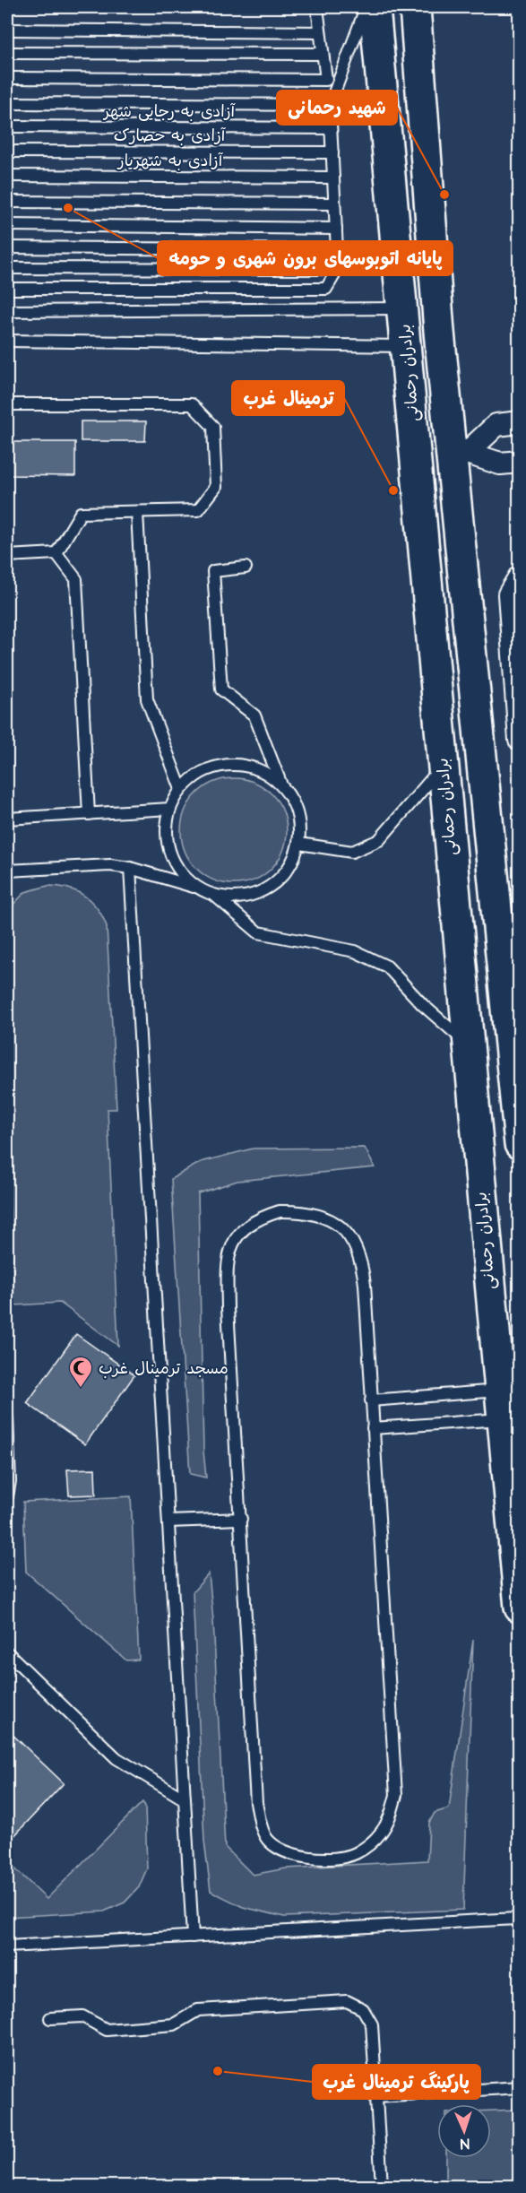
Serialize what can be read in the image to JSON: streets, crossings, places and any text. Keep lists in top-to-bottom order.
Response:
{
  "streets": {
    "main road": ["برادران رحمانی"],
    "lane": ["آزادی به رجایی شهر", "آزادی به حصارک", "آزادی به شهریار"]
  },
  "places": {
    "other": [
      "شهید رحمانی",
      "پایانه اتوبوسهای برون شهری و حومه",
      "ترمینال غرب",
      "پارکینگ ترمینال غرب"
    ],
    "mosque": ["مسجد ترمینال غرب"]
  },
  "north": "bottom"
}
